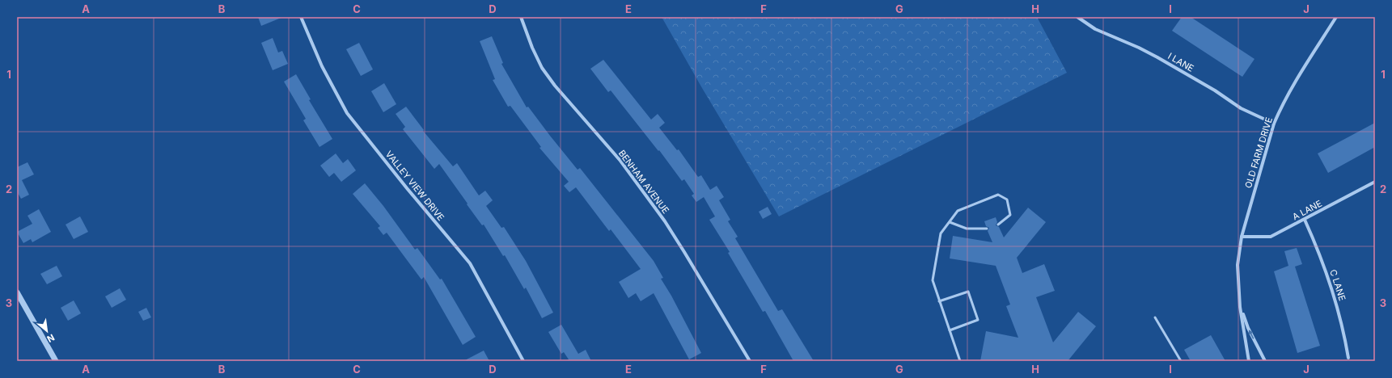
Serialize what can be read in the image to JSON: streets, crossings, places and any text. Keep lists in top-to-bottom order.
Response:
{
  "streets": {
    "street": [
      "I LANE",
      "OLD FARM DRIVE",
      "BENHAM AVENUE",
      "VALLEY VIEW DRIVE",
      "A LANE",
      "C LANE"
    ]
  },
  "crossings": [
    ["I LANE", "OLD FARM DRIVE"],
    ["OLD FARM DRIVE", "A LANE"],
    ["A LANE", "C LANE"]
  ],
  "north": "bottom right",
  "grid": {
    "columns": [
      "A",
      "B",
      "C",
      "D",
      "E",
      "F",
      "G",
      "H",
      "I",
      "J"
    ],
    "rows": ["1", "2", "3"]
  }
}
